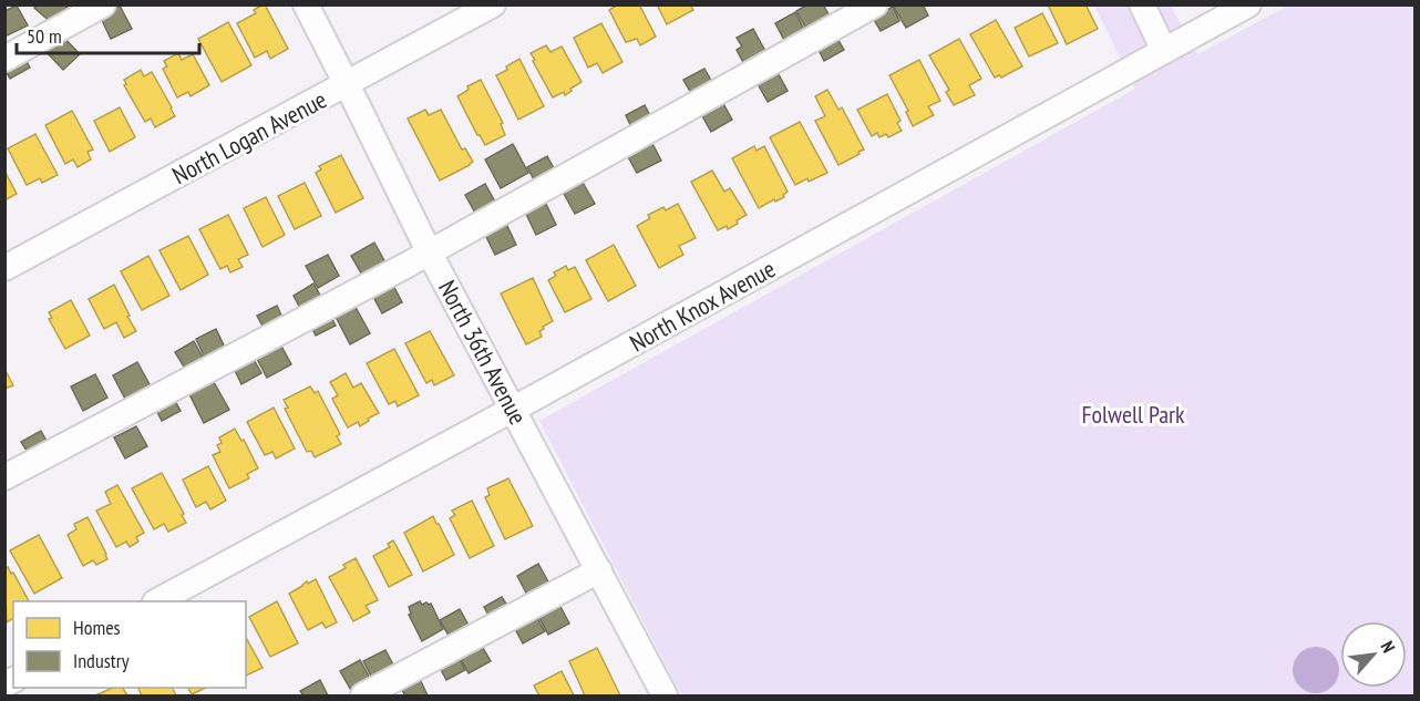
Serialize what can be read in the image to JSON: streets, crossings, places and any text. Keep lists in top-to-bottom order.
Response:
{
  "streets": {
    "street": ["North Logan Avenue", "North Knox Avenue", "North 36th Avenue"]
  },
  "crossings": [
    ["North Logan Avenue", "North 36th Avenue"],
    ["North Knox Avenue", "North 36th Avenue"]
  ],
  "parks": ["Folwell Park"],
  "legend": ["Homes", "Industry"],
  "scale_bar": "50 m",
  "north": "top right"
}
